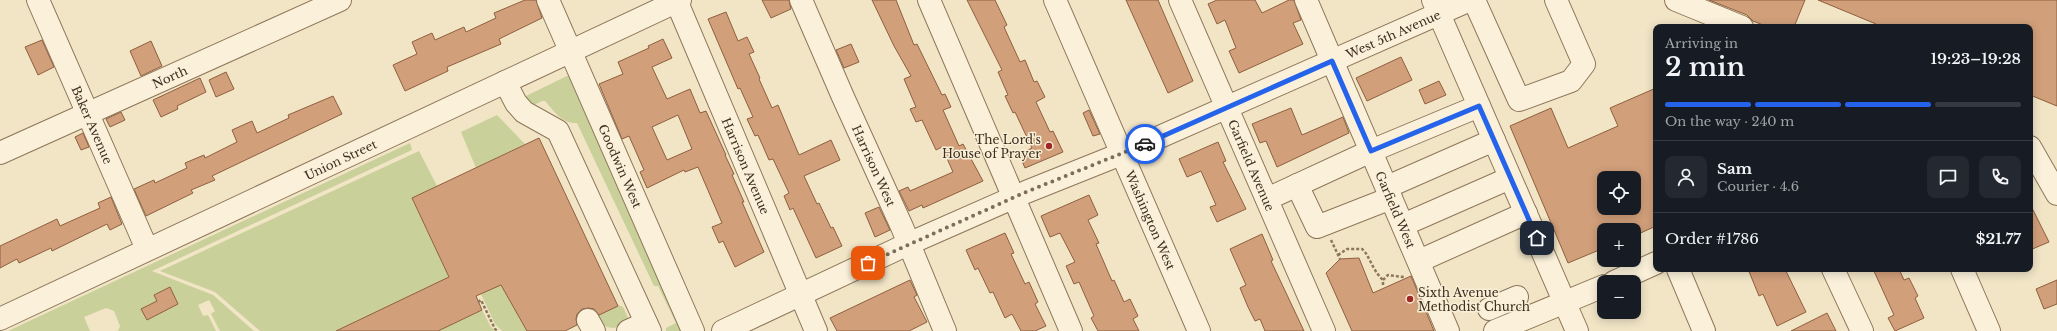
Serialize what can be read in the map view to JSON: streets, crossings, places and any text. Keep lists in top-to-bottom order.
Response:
{
  "streets": {
    "street": [
      "West 5th Avenue",
      "North",
      "Baker Avenue",
      "Union Street",
      "Harrison West",
      "Garfield Avenue",
      "Goodwin West",
      "Harrison Avenue",
      "Garfield West",
      "Washington West"
    ]
  },
  "crossings": [
    ["West 5th Avenue", "Harrison West"],
    ["West 5th Avenue", "Garfield Avenue"],
    ["West 5th Avenue", "Harrison Avenue"],
    ["West 5th Avenue", "Garfield West"],
    ["West 5th Avenue", "Washington West"],
    ["North", "Baker Avenue"],
    ["Baker Avenue", "Union Street"],
    ["Union Street", "Goodwin West"],
    ["Union Street", "Harrison Avenue"]
  ],
  "places": ["The Lord's House of Prayer", "Sixth Avenue Methodist Church"],
  "page": {
    "heading": ["2 min", "Arriving in", "19:23–19:28"],
    "panel": [
      "Sam",
      "Courier · 4.6",
      "Order #1786",
      "$21.77"
    ],
    "bar": "On the way · 240 m",
    "map_buttons": ["+", "−"]
  }
}
